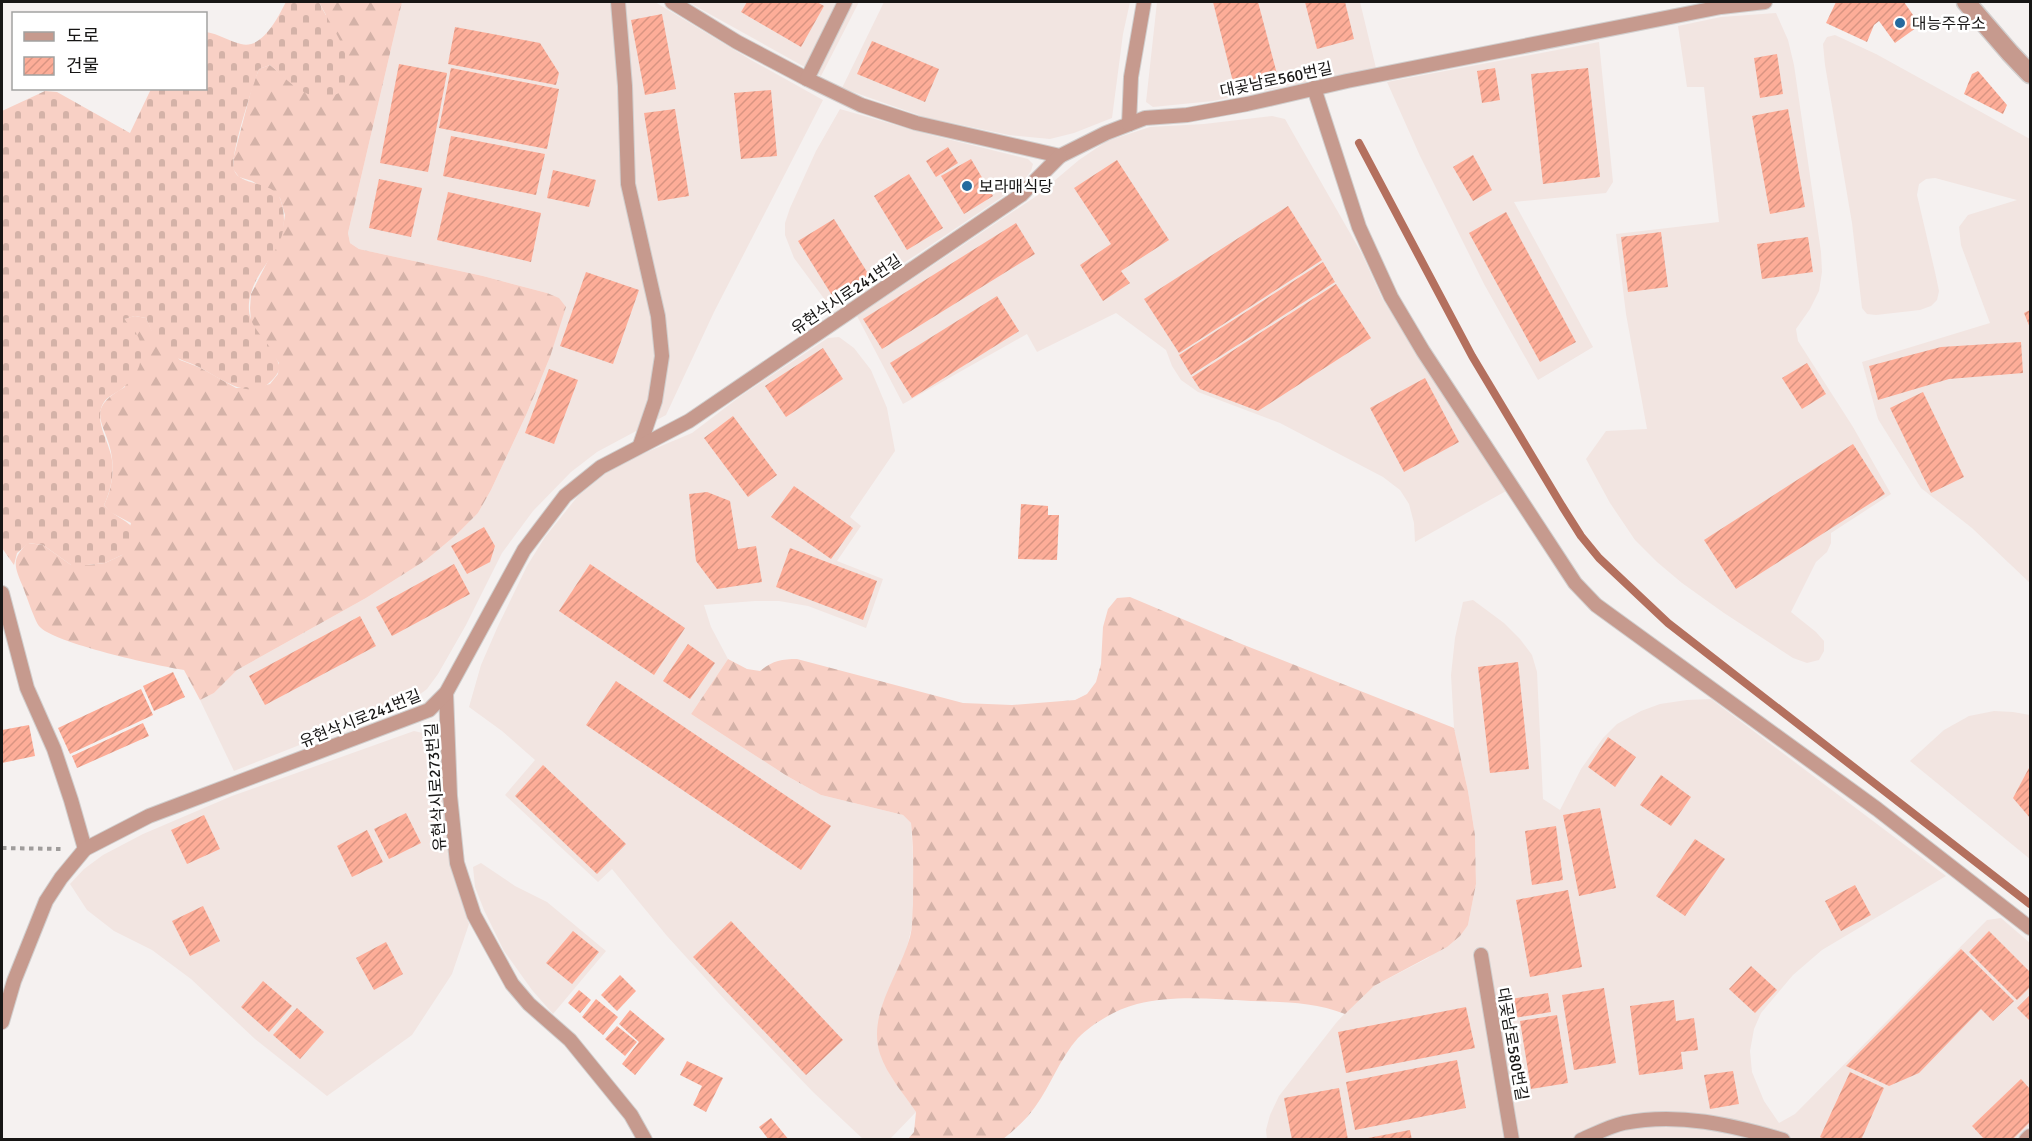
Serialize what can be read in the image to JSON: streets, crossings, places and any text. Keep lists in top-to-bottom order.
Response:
{
  "streets": {
    "lane": [
      "대곶남로560번길",
      "유현삭시로241번길",
      "유현삭시로273번길",
      "대곶남로580번길"
    ]
  },
  "crossings": [
    ["대곶남로560번길", "유현삭시로241번길"],
    ["유현삭시로241번길", "유현삭시로273번길"]
  ],
  "places": ["대능주유소", "보라매식당"],
  "legend": ["도로", "건물"]
}
